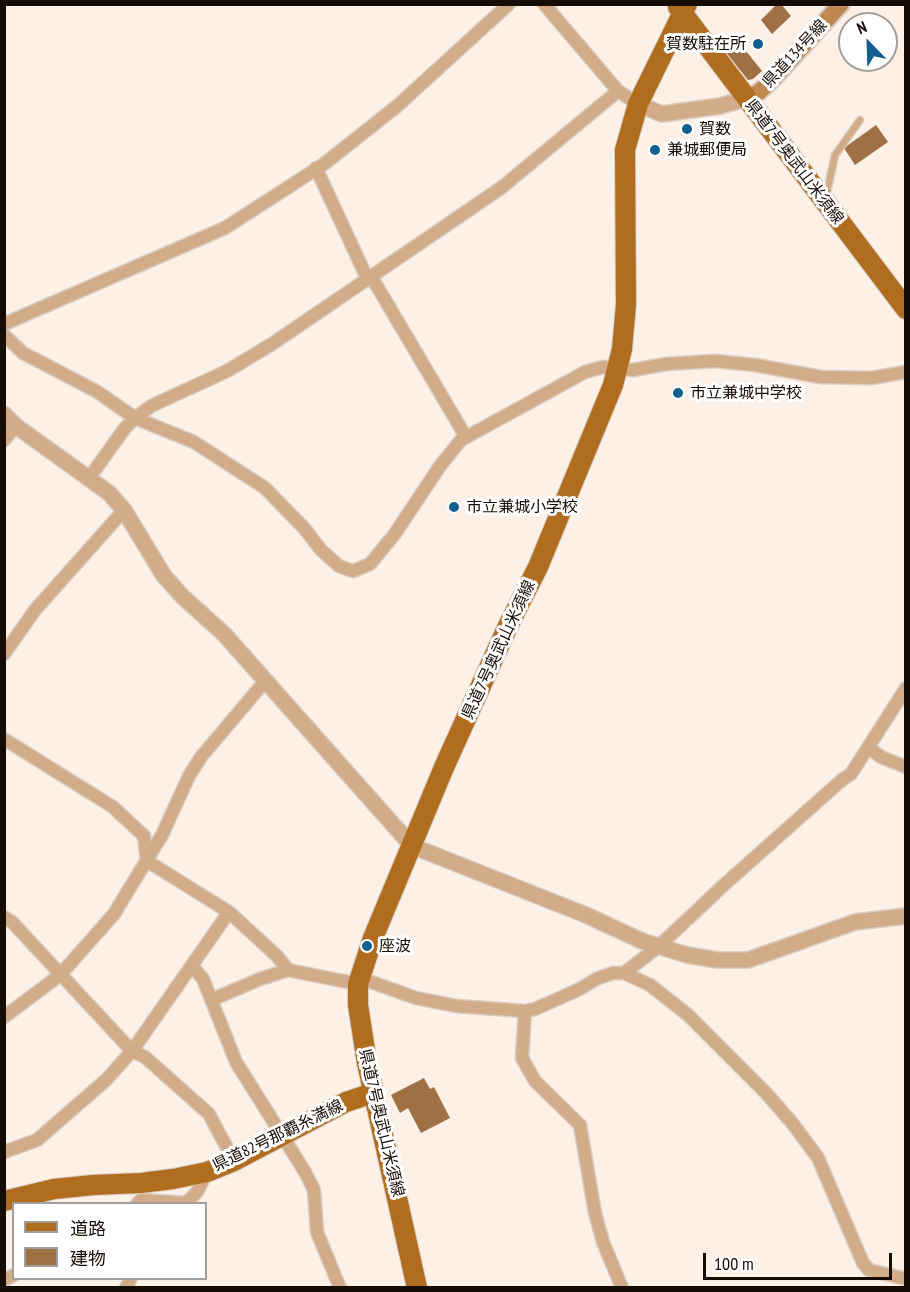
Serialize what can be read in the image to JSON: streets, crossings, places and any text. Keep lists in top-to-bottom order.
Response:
{
  "streets": {
    "main road": ["県道134号線", "県道7号奥武山米須線", "県道82号那覇糸満線"]
  },
  "crossings": [
    ["県道134号線", "県道7号奥武山米須線"],
    ["県道7号奥武山米須線", "県道82号那覇糸満線"]
  ],
  "places": [
    "賀数駐在所",
    "賀数",
    "兼城郵便局",
    "市立兼城中学校",
    "市立兼城小学校",
    "座波"
  ],
  "legend": ["道路", "建物"],
  "scale_bar": "100 m",
  "north": "top left"
}
